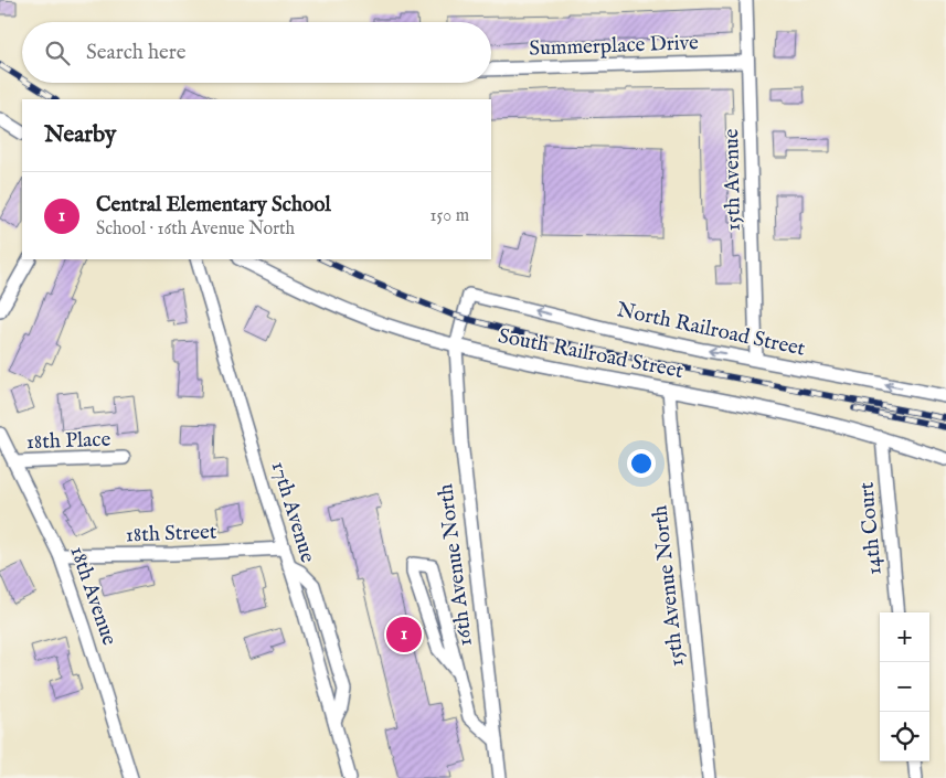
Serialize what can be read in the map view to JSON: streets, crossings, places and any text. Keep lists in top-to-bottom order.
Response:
{
  "streets": {
    "street": [
      "Summerplace Drive",
      "15th Avenue",
      "North Railroad Street",
      "South Railroad Street",
      "18th Place",
      "17th Avenue",
      "14th Court",
      "18th Street",
      "16th Avenue North",
      "15th Avenue North",
      "18th Avenue"
    ]
  },
  "crossings": [
    ["Summerplace Drive", "15th Avenue"],
    ["15th Avenue", "North Railroad Street"],
    ["North Railroad Street", "16th Avenue North"],
    ["South Railroad Street", "14th Court"],
    ["South Railroad Street", "16th Avenue North"],
    ["South Railroad Street", "15th Avenue North"],
    ["18th Place", "18th Avenue"],
    ["17th Avenue", "18th Street"],
    ["18th Street", "18th Avenue"]
  ],
  "one_way": ["North Railroad Street"],
  "page": {
    "search": "Search here",
    "heading": "Nearby",
    "list": [
      {
        "mark": "1",
        "name": "Central Elementary School",
        "note": "School · 16th Avenue North",
        "value": "150 m"
      }
    ],
    "map_buttons": ["+", "−"],
    "pins": "1"
  }
}
